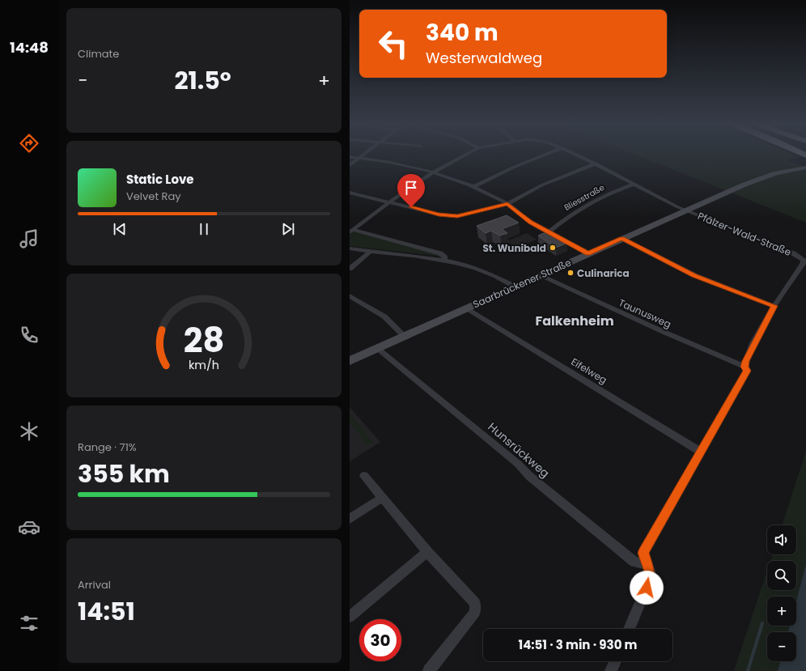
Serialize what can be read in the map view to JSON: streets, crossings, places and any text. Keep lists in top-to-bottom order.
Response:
{
  "streets": {
    "main road": ["Saarbrückener Straße"],
    "street": [
      "Bliesstraße",
      "Pfälzer-Wald-Straße",
      "Taunusweg",
      "Eifelweg",
      "Hunsrückweg"
    ]
  },
  "crossings": [
    ["Pfälzer-Wald-Straße", "Saarbrückener Straße"],
    ["Pfälzer-Wald-Straße", "Taunusweg"],
    ["Pfälzer-Wald-Straße", "Eifelweg"],
    ["Pfälzer-Wald-Straße", "Hunsrückweg"],
    ["Saarbrückener Straße", "Taunusweg"],
    ["Saarbrückener Straße", "Eifelweg"],
    ["Saarbrückener Straße", "Hunsrückweg"]
  ],
  "districts": ["Falkenheim"],
  "places": ["St. Wunibald", "Culinarica"],
  "page": {
    "tabs": "14:48",
    "tile": [
      "Climate",
      ["Range · 71%", "355 km"],
      ["Arrival", "14:51"]
    ],
    "turn": ["340 m", "Westerwaldweg"],
    "heat": ["−", "21.5°", "+"],
    "song": ["Static Love", "Velvet Ray"],
    "map_buttons": ["+", "−"],
    "limit": "30",
    "trip": "14:51 · 3 min · 930 m",
    "gauge": ["28", "km/h"]
  }
}
